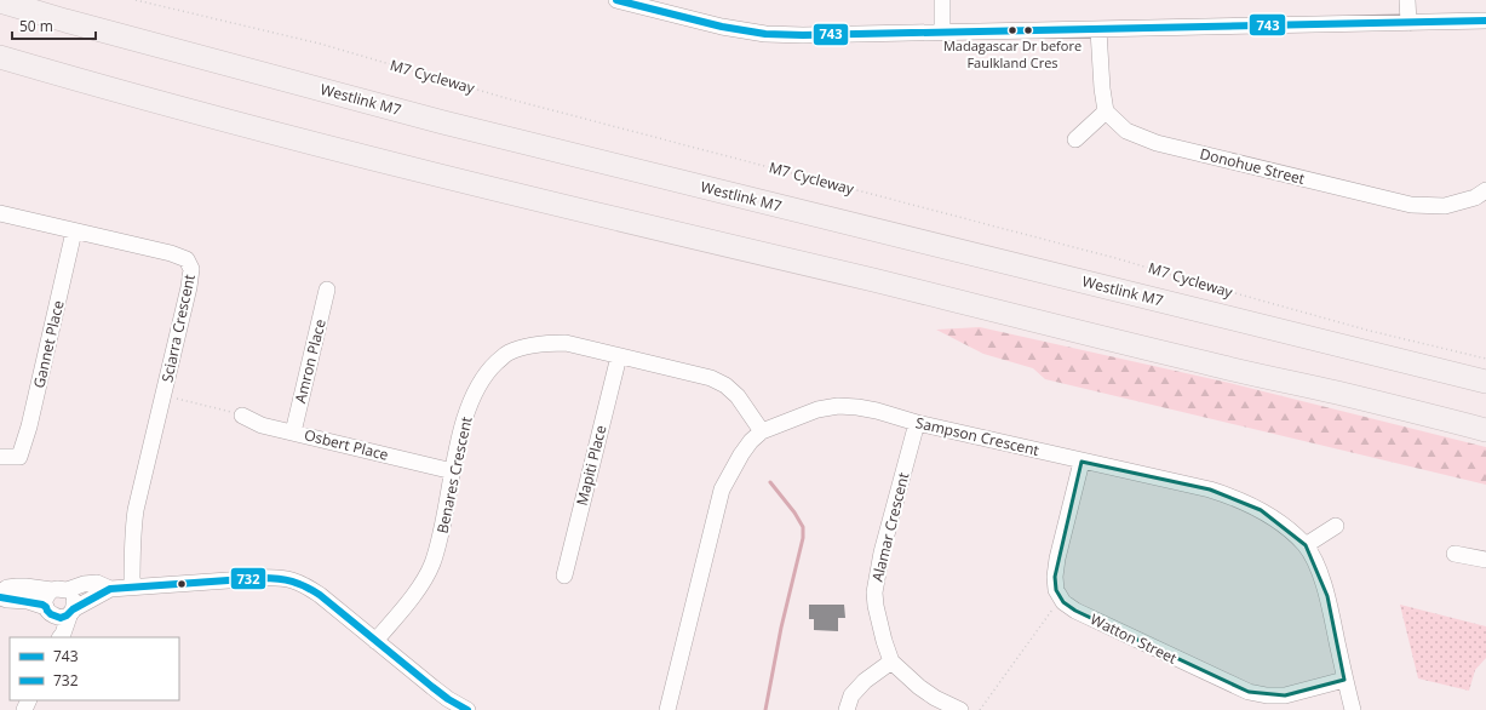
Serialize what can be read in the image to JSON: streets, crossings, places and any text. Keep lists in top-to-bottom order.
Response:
{
  "streets": {
    "highway": ["Westlink M7"],
    "street": [
      "Donohue Street",
      "Sciarra Crescent",
      "Gannet Place",
      "Amron Place",
      "Sampson Crescent",
      "Osbert Place",
      "Mapiti Place",
      "Benares Crescent",
      "Alamar Crescent",
      "Watton Street"
    ],
    "path": ["M7 Cycleway"]
  },
  "crossings": [
    ["Sciarra Crescent", "Gannet Place"],
    ["Amron Place", "Osbert Place"],
    ["Sampson Crescent", "Benares Crescent"],
    ["Sampson Crescent", "Alamar Crescent"],
    ["Sampson Crescent", "Watton Street"],
    ["Osbert Place", "Benares Crescent"],
    ["Mapiti Place", "Benares Crescent"]
  ],
  "places": ["Madagascar Dr before Faulkland Cres"],
  "lines": ["transit line 743", "transit line 732"],
  "legend": ["743", "732"],
  "scale_bar": "50 m"
}
